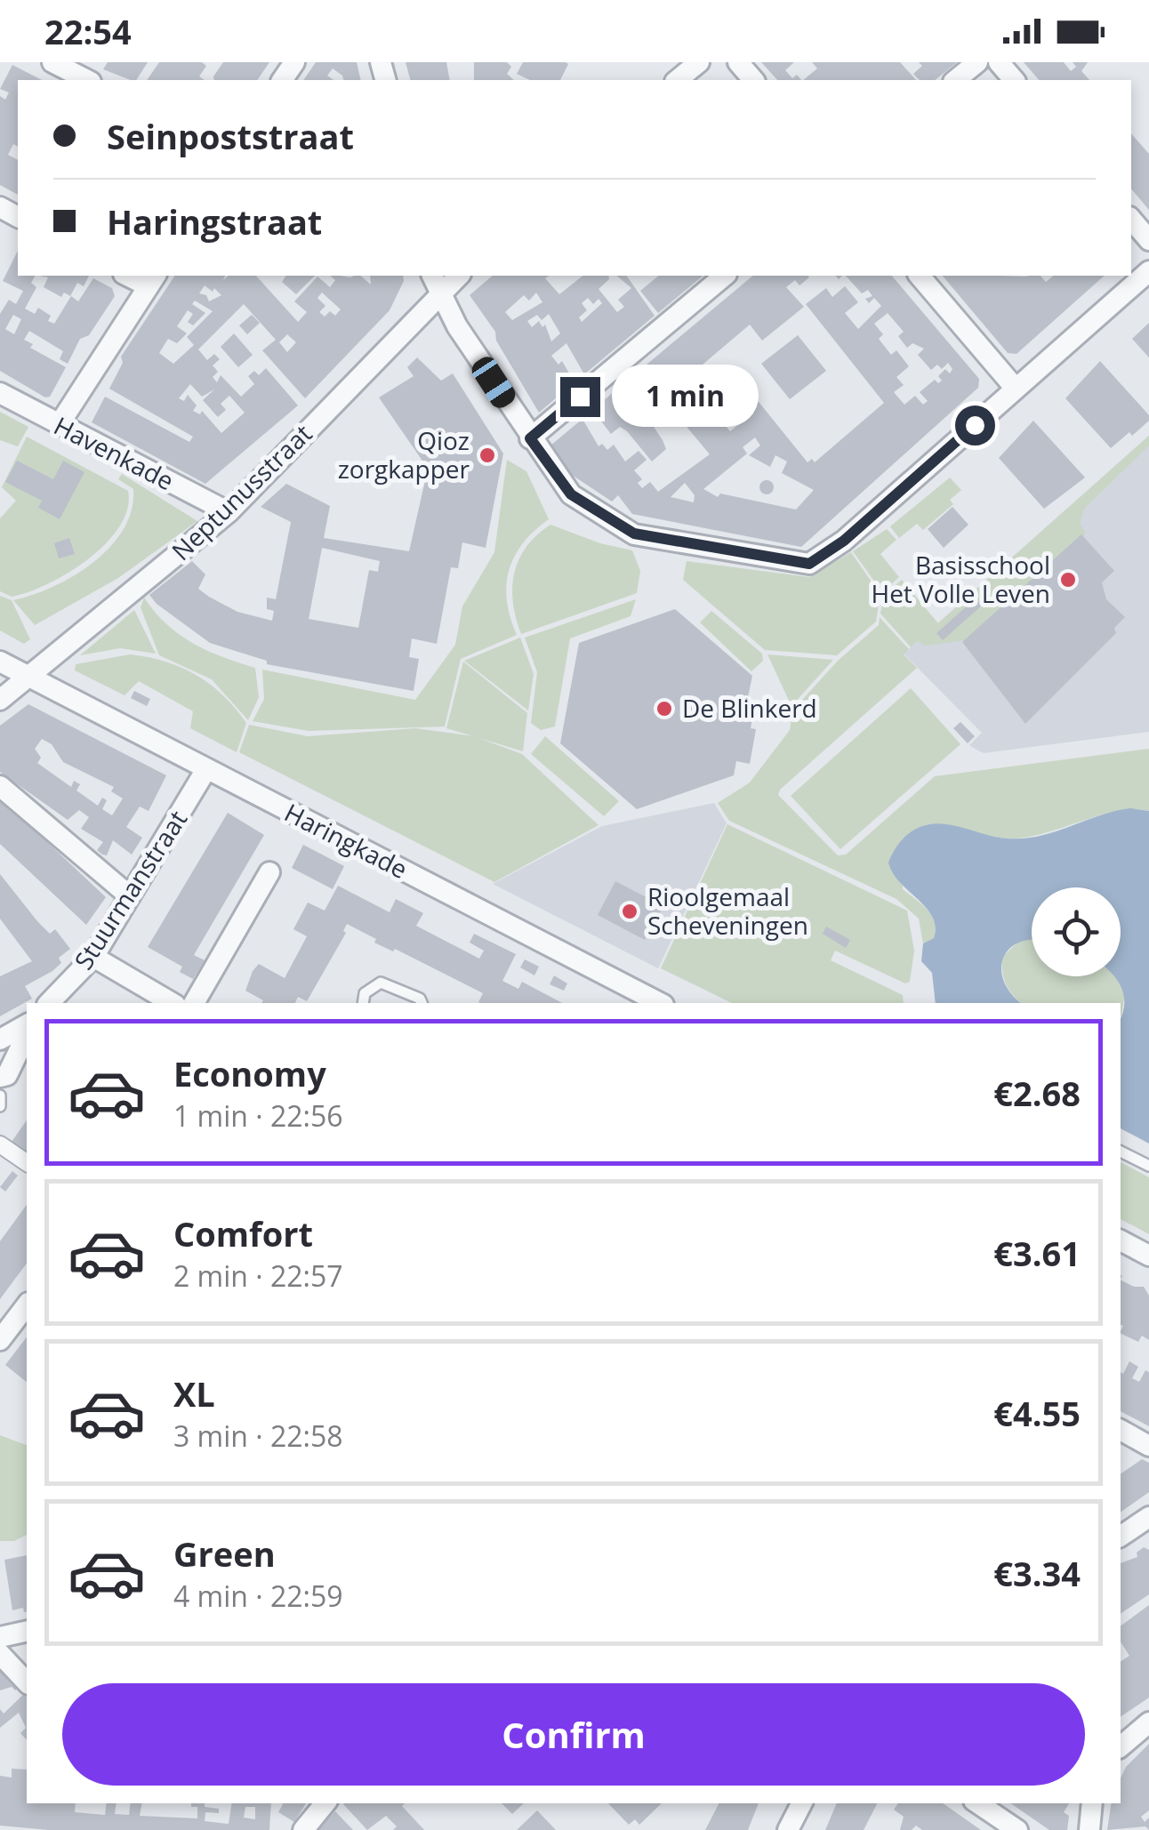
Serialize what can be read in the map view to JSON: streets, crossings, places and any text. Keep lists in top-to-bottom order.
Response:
{
  "streets": {
    "street": [
      "Havenkade",
      "Neptunusstraat",
      "Haringkade",
      "Stuurmanstraat"
    ]
  },
  "crossings": [
    ["Havenkade", "Neptunusstraat"],
    ["Neptunusstraat", "Haringkade"],
    ["Haringkade", "Stuurmanstraat"]
  ],
  "places": [
    "Qioz zorgkapper",
    "Basisschool Het Volle Leven",
    "De Blinkerd",
    "Rioolgemaal Scheveningen"
  ],
  "page": {
    "status": "22:54",
    "banner": ["Seinpoststraat", "Haringstraat"],
    "bubble": "1 min",
    "list": [
      {
        "name": "Economy",
        "note": "1 min · 22:56",
        "value": "€2.68"
      },
      {
        "name": "Comfort",
        "note": "2 min · 22:57",
        "value": "€3.61"
      },
      {
        "name": "XL",
        "note": "3 min · 22:58",
        "value": "€4.55"
      },
      {
        "name": "Green",
        "note": "4 min · 22:59",
        "value": "€3.34"
      }
    ],
    "buttons": "Confirm"
  }
}
